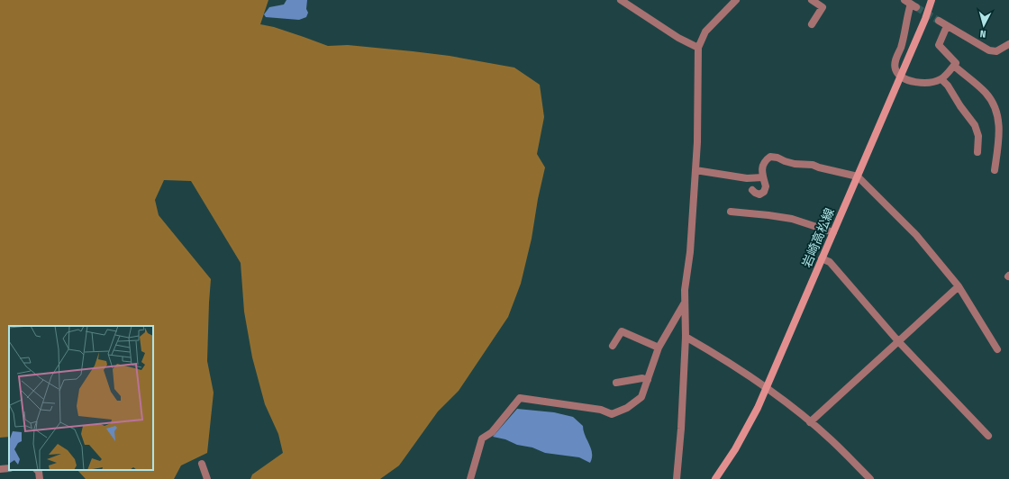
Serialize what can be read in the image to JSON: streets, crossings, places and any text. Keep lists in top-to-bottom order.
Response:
{
  "streets": {
    "main road": ["岩崎高松線"]
  },
  "north": "bottom"
}
